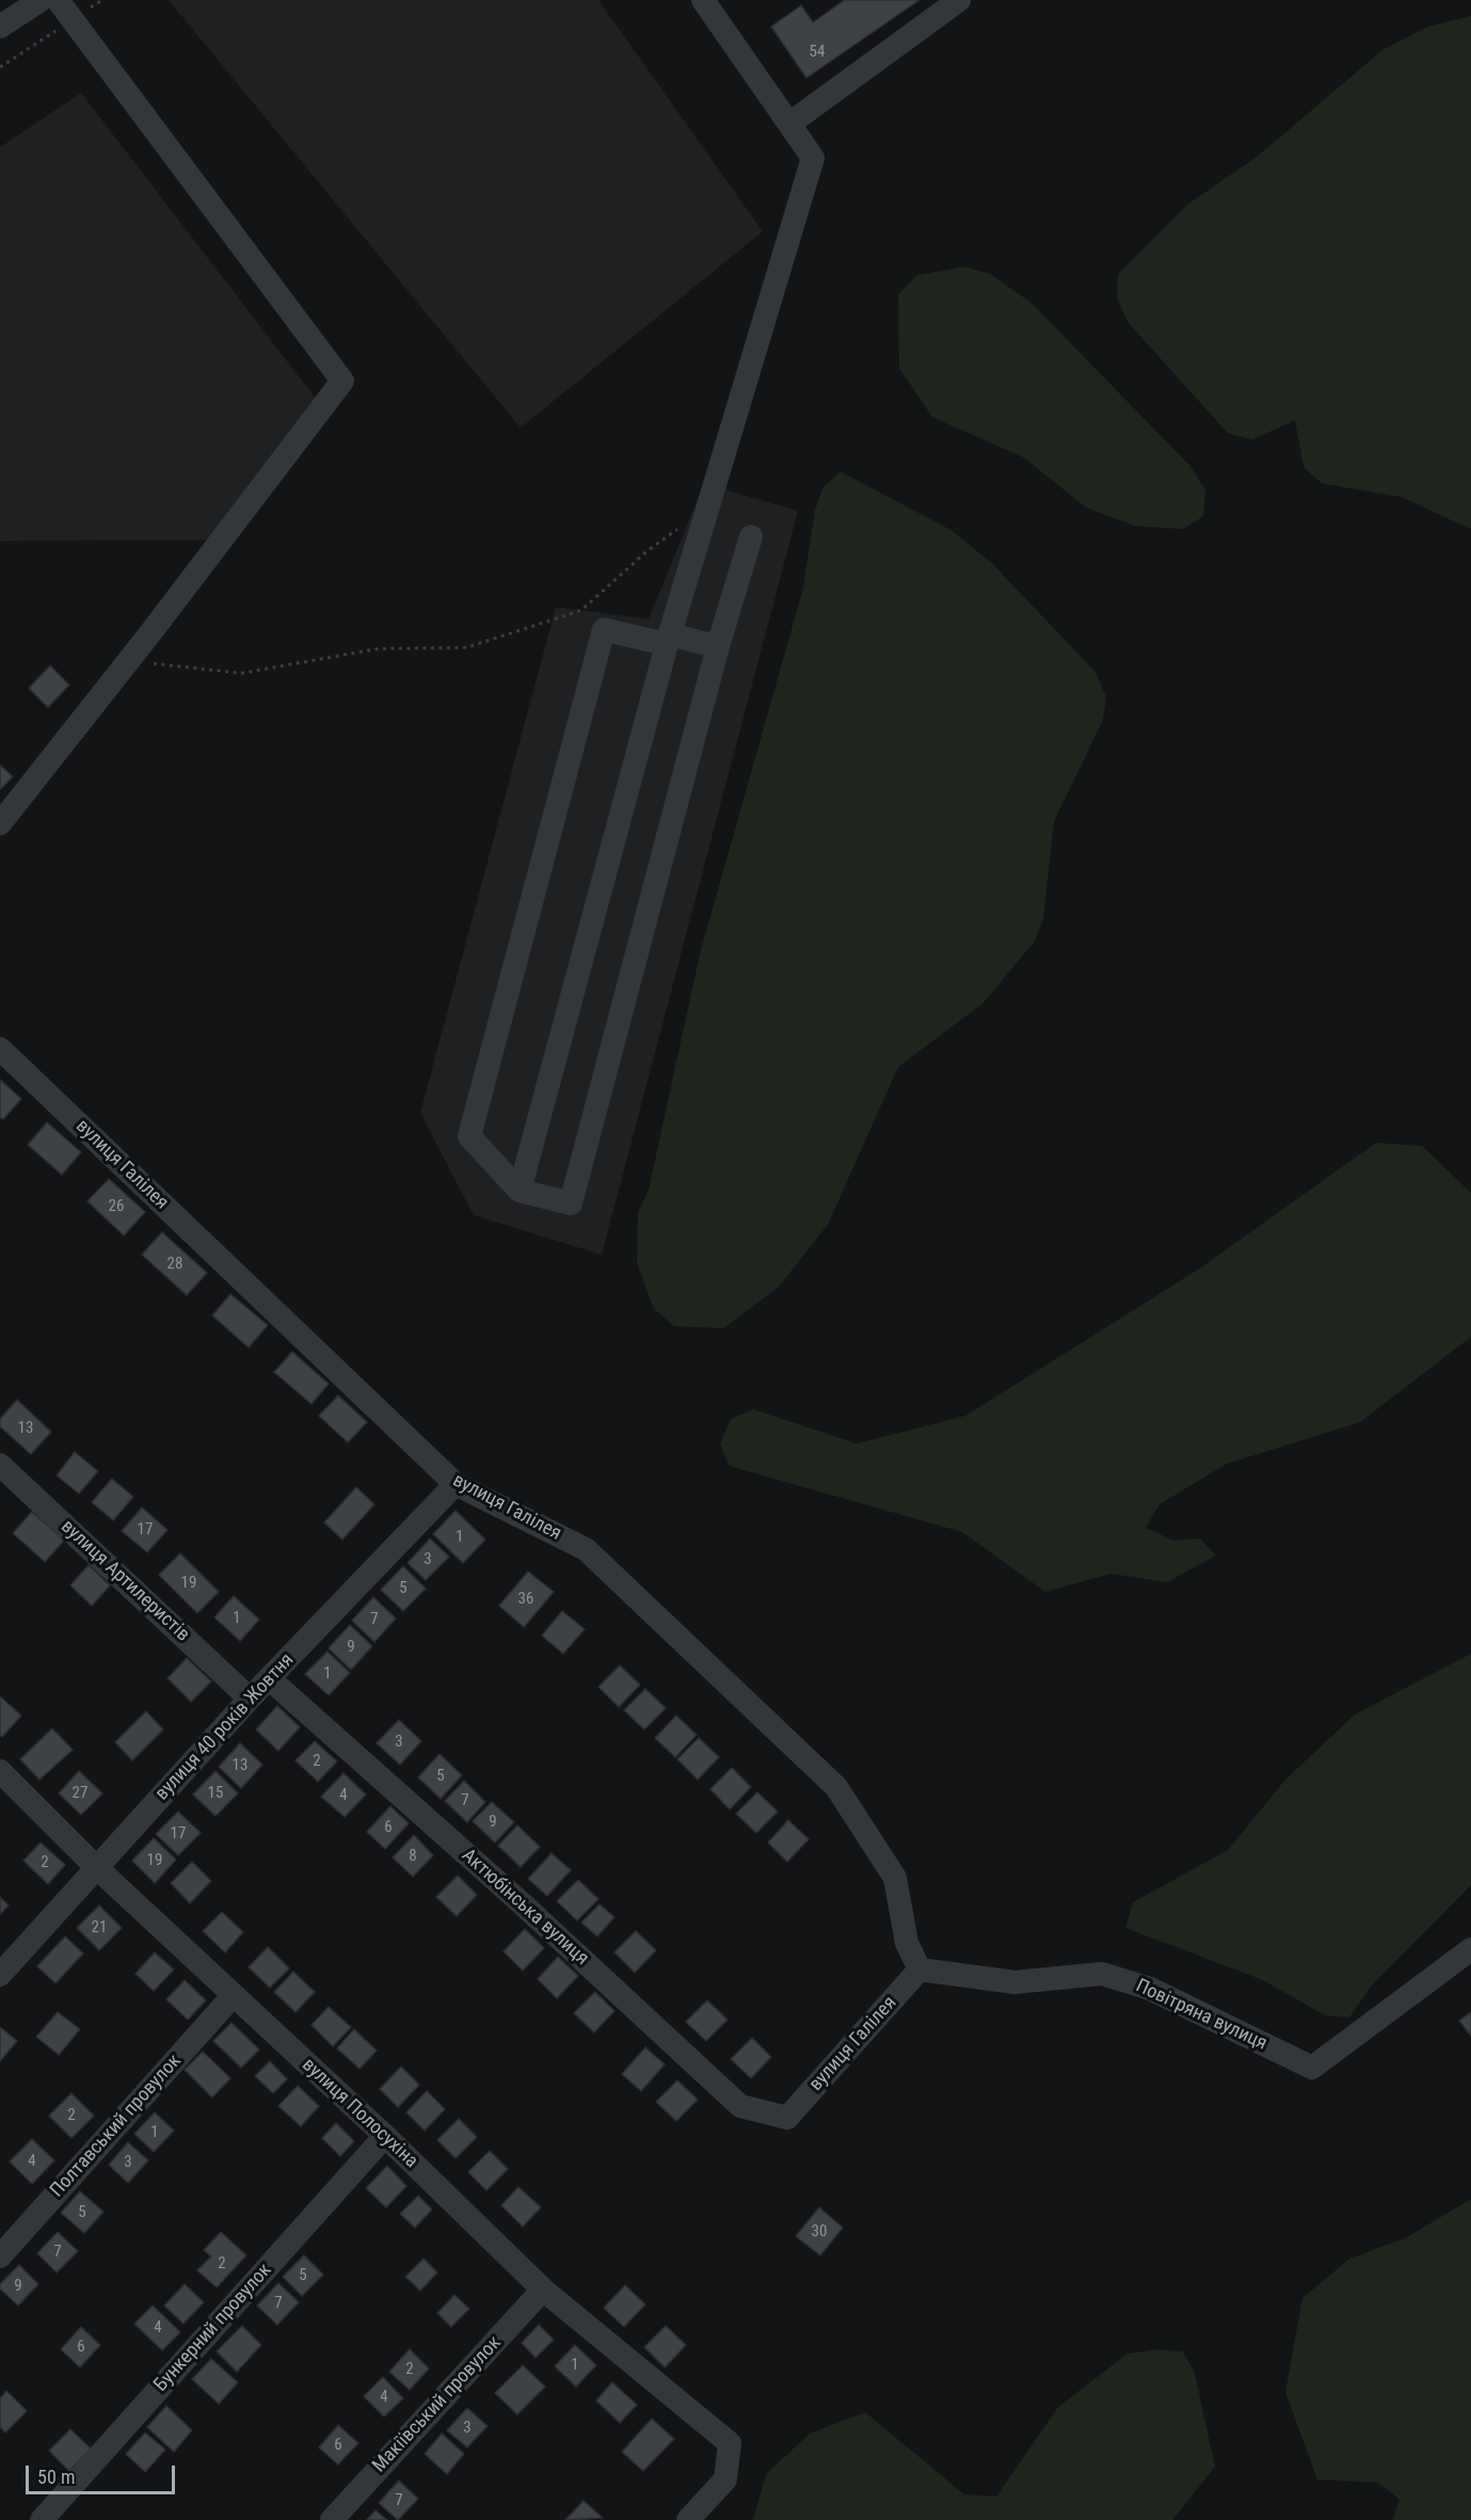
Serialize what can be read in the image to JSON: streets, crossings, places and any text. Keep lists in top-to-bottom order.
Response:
{
  "streets": {
    "street": [
      "вулиця Галілея",
      "вулиця Артилеристів",
      "вулиця 40 років Жовтня",
      "Актюбінська вулиця",
      "Повітряна вулиця",
      "вулиця Полосухіна",
      "Полтавський провулок",
      "Бункерний провулок",
      "Макіївський провулок"
    ]
  },
  "crossings": [
    ["вулиця Галілея", "вулиця 40 років Жовтня"],
    ["вулиця Галілея", "Актюбінська вулиця"],
    ["вулиця Галілея", "Повітряна вулиця"],
    ["вулиця Артилеристів", "вулиця 40 років Жовтня"],
    ["вулиця 40 років Жовтня", "Актюбінська вулиця"],
    ["вулиця 40 років Жовтня", "вулиця Полосухіна"],
    ["вулиця Полосухіна", "Полтавський провулок"],
    ["вулиця Полосухіна", "Бункерний провулок"],
    ["вулиця Полосухіна", "Макіївський провулок"]
  ],
  "house_numbers": [
    "54",
    "26",
    "28",
    "13",
    "17",
    "1",
    "3",
    "19",
    "5",
    "36",
    "1",
    "7",
    "9",
    "1",
    "3",
    "2",
    "13",
    "5",
    "27",
    "15",
    "4",
    "7",
    "9",
    "6",
    "17",
    "8",
    "19",
    "2",
    "21",
    "2",
    "1",
    "4",
    "3",
    "5",
    "30",
    "7",
    "2",
    "5",
    "9",
    "7",
    "4",
    "6",
    "1",
    "2",
    "4",
    "3",
    "6",
    "7"
  ],
  "scale_bar": "50 m"
}
